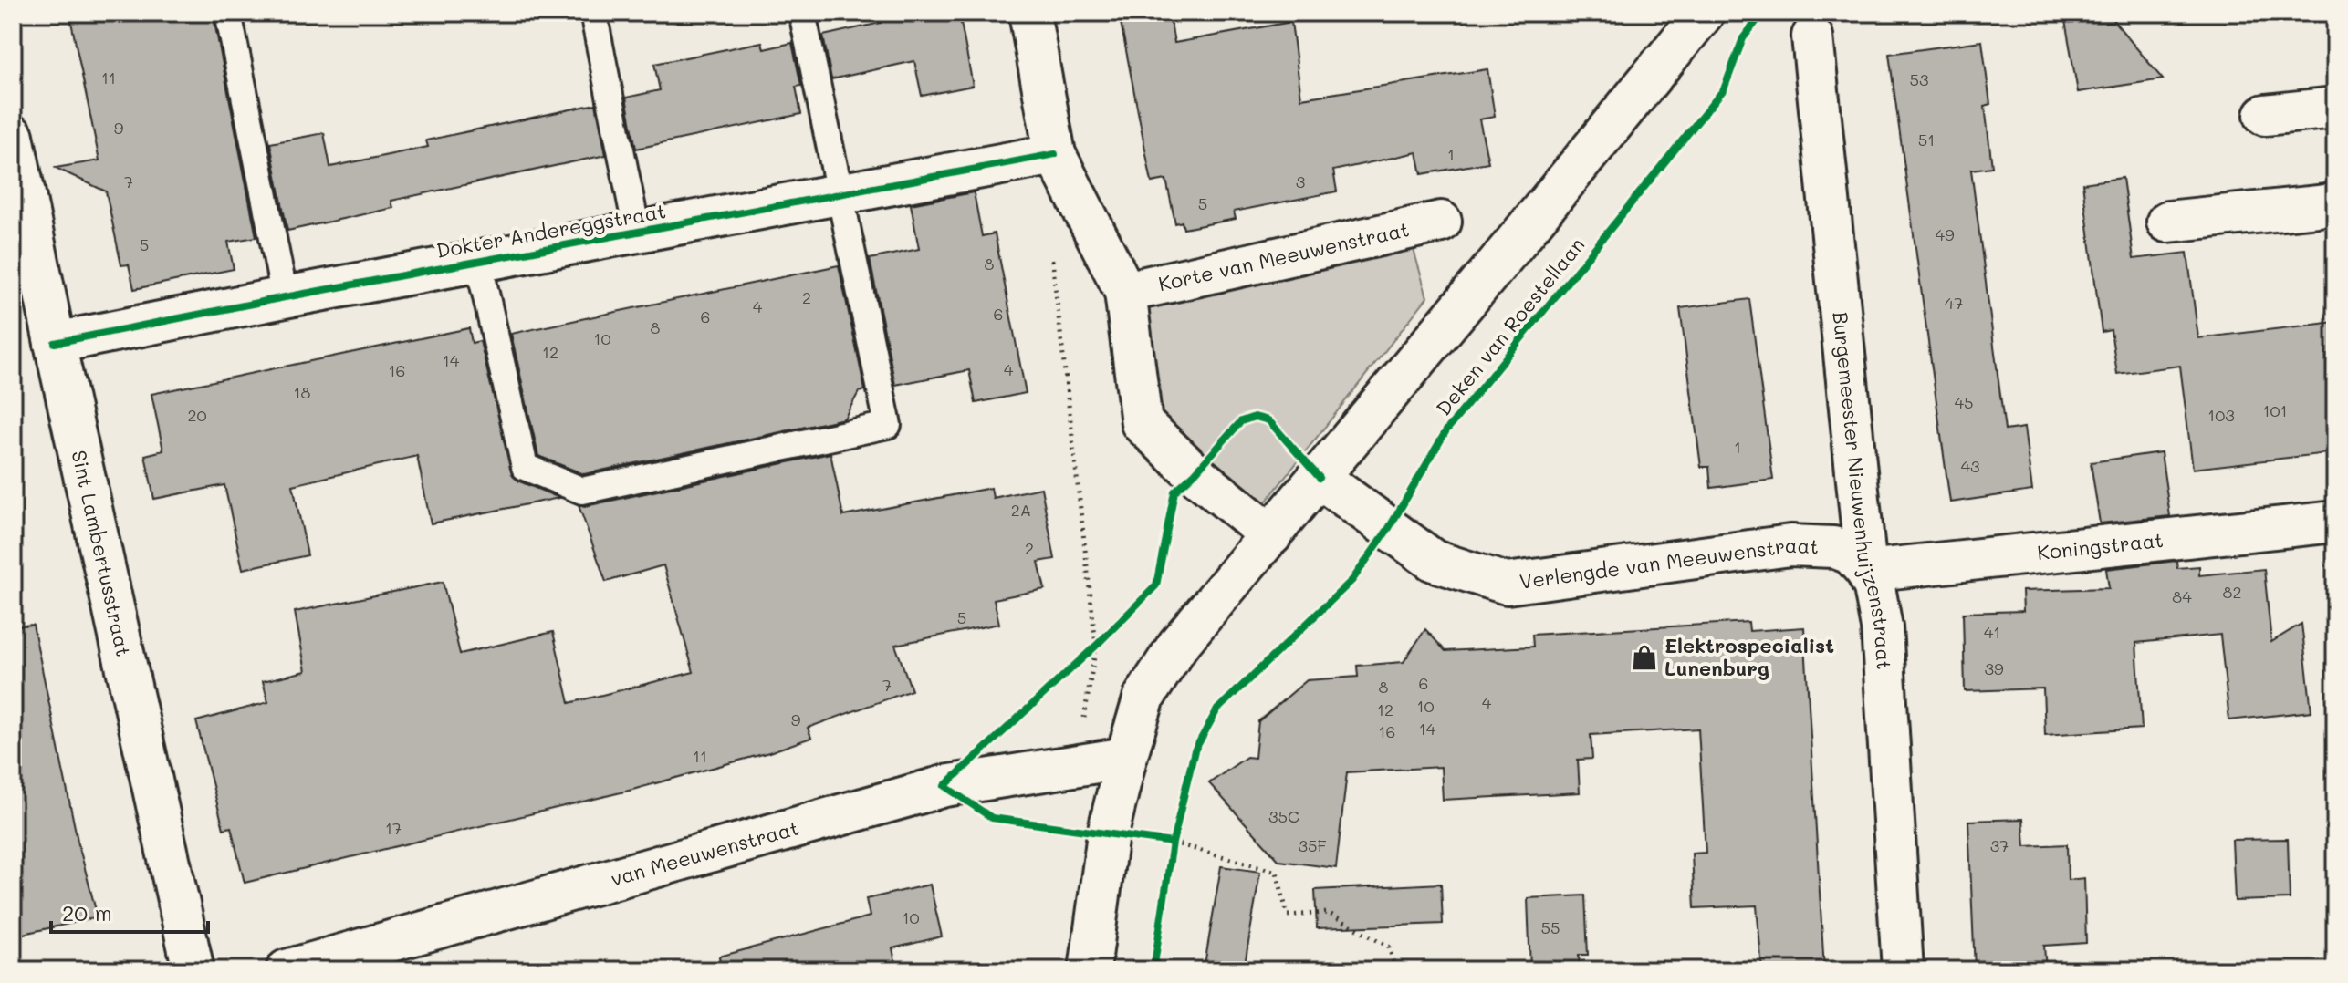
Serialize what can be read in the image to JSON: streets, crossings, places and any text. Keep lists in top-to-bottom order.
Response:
{
  "streets": {
    "street": [
      "Dokter Andereggstraat",
      "Korte van Meeuwenstraat",
      "Burgemeester Nieuwenhuijzenstraat",
      "Koningstraat",
      "Sint Lambertusstraat",
      "Verlengde van Meeuwenstraat",
      "van Meeuwenstraat"
    ],
    "cycle path": ["Deken van Roestellaan"]
  },
  "crossings": [
    ["Dokter Andereggstraat", "Sint Lambertusstraat"],
    ["Burgemeester Nieuwenhuijzenstraat", "Koningstraat"],
    ["Burgemeester Nieuwenhuijzenstraat", "Verlengde van Meeuwenstraat"],
    ["Koningstraat", "Verlengde van Meeuwenstraat"]
  ],
  "places": {
    "shop": ["Elektrospecialist Lunenburg"]
  },
  "house_numbers": [
    "11",
    "53",
    "9",
    "51",
    "1",
    "7",
    "3",
    "5",
    "49",
    "5",
    "8",
    "2",
    "47",
    "4",
    "6",
    "6",
    "8",
    "10",
    "12",
    "14",
    "4",
    "16",
    "18",
    "45",
    "101",
    "20",
    "103",
    "1",
    "43",
    "2A",
    "2",
    "82",
    "84",
    "5",
    "41",
    "39",
    "6",
    "7",
    "8",
    "4",
    "10",
    "12",
    "9",
    "14",
    "16",
    "11",
    "35C",
    "17",
    "35F",
    "37",
    "10",
    "55"
  ],
  "scale_bar": "20 m"
}
